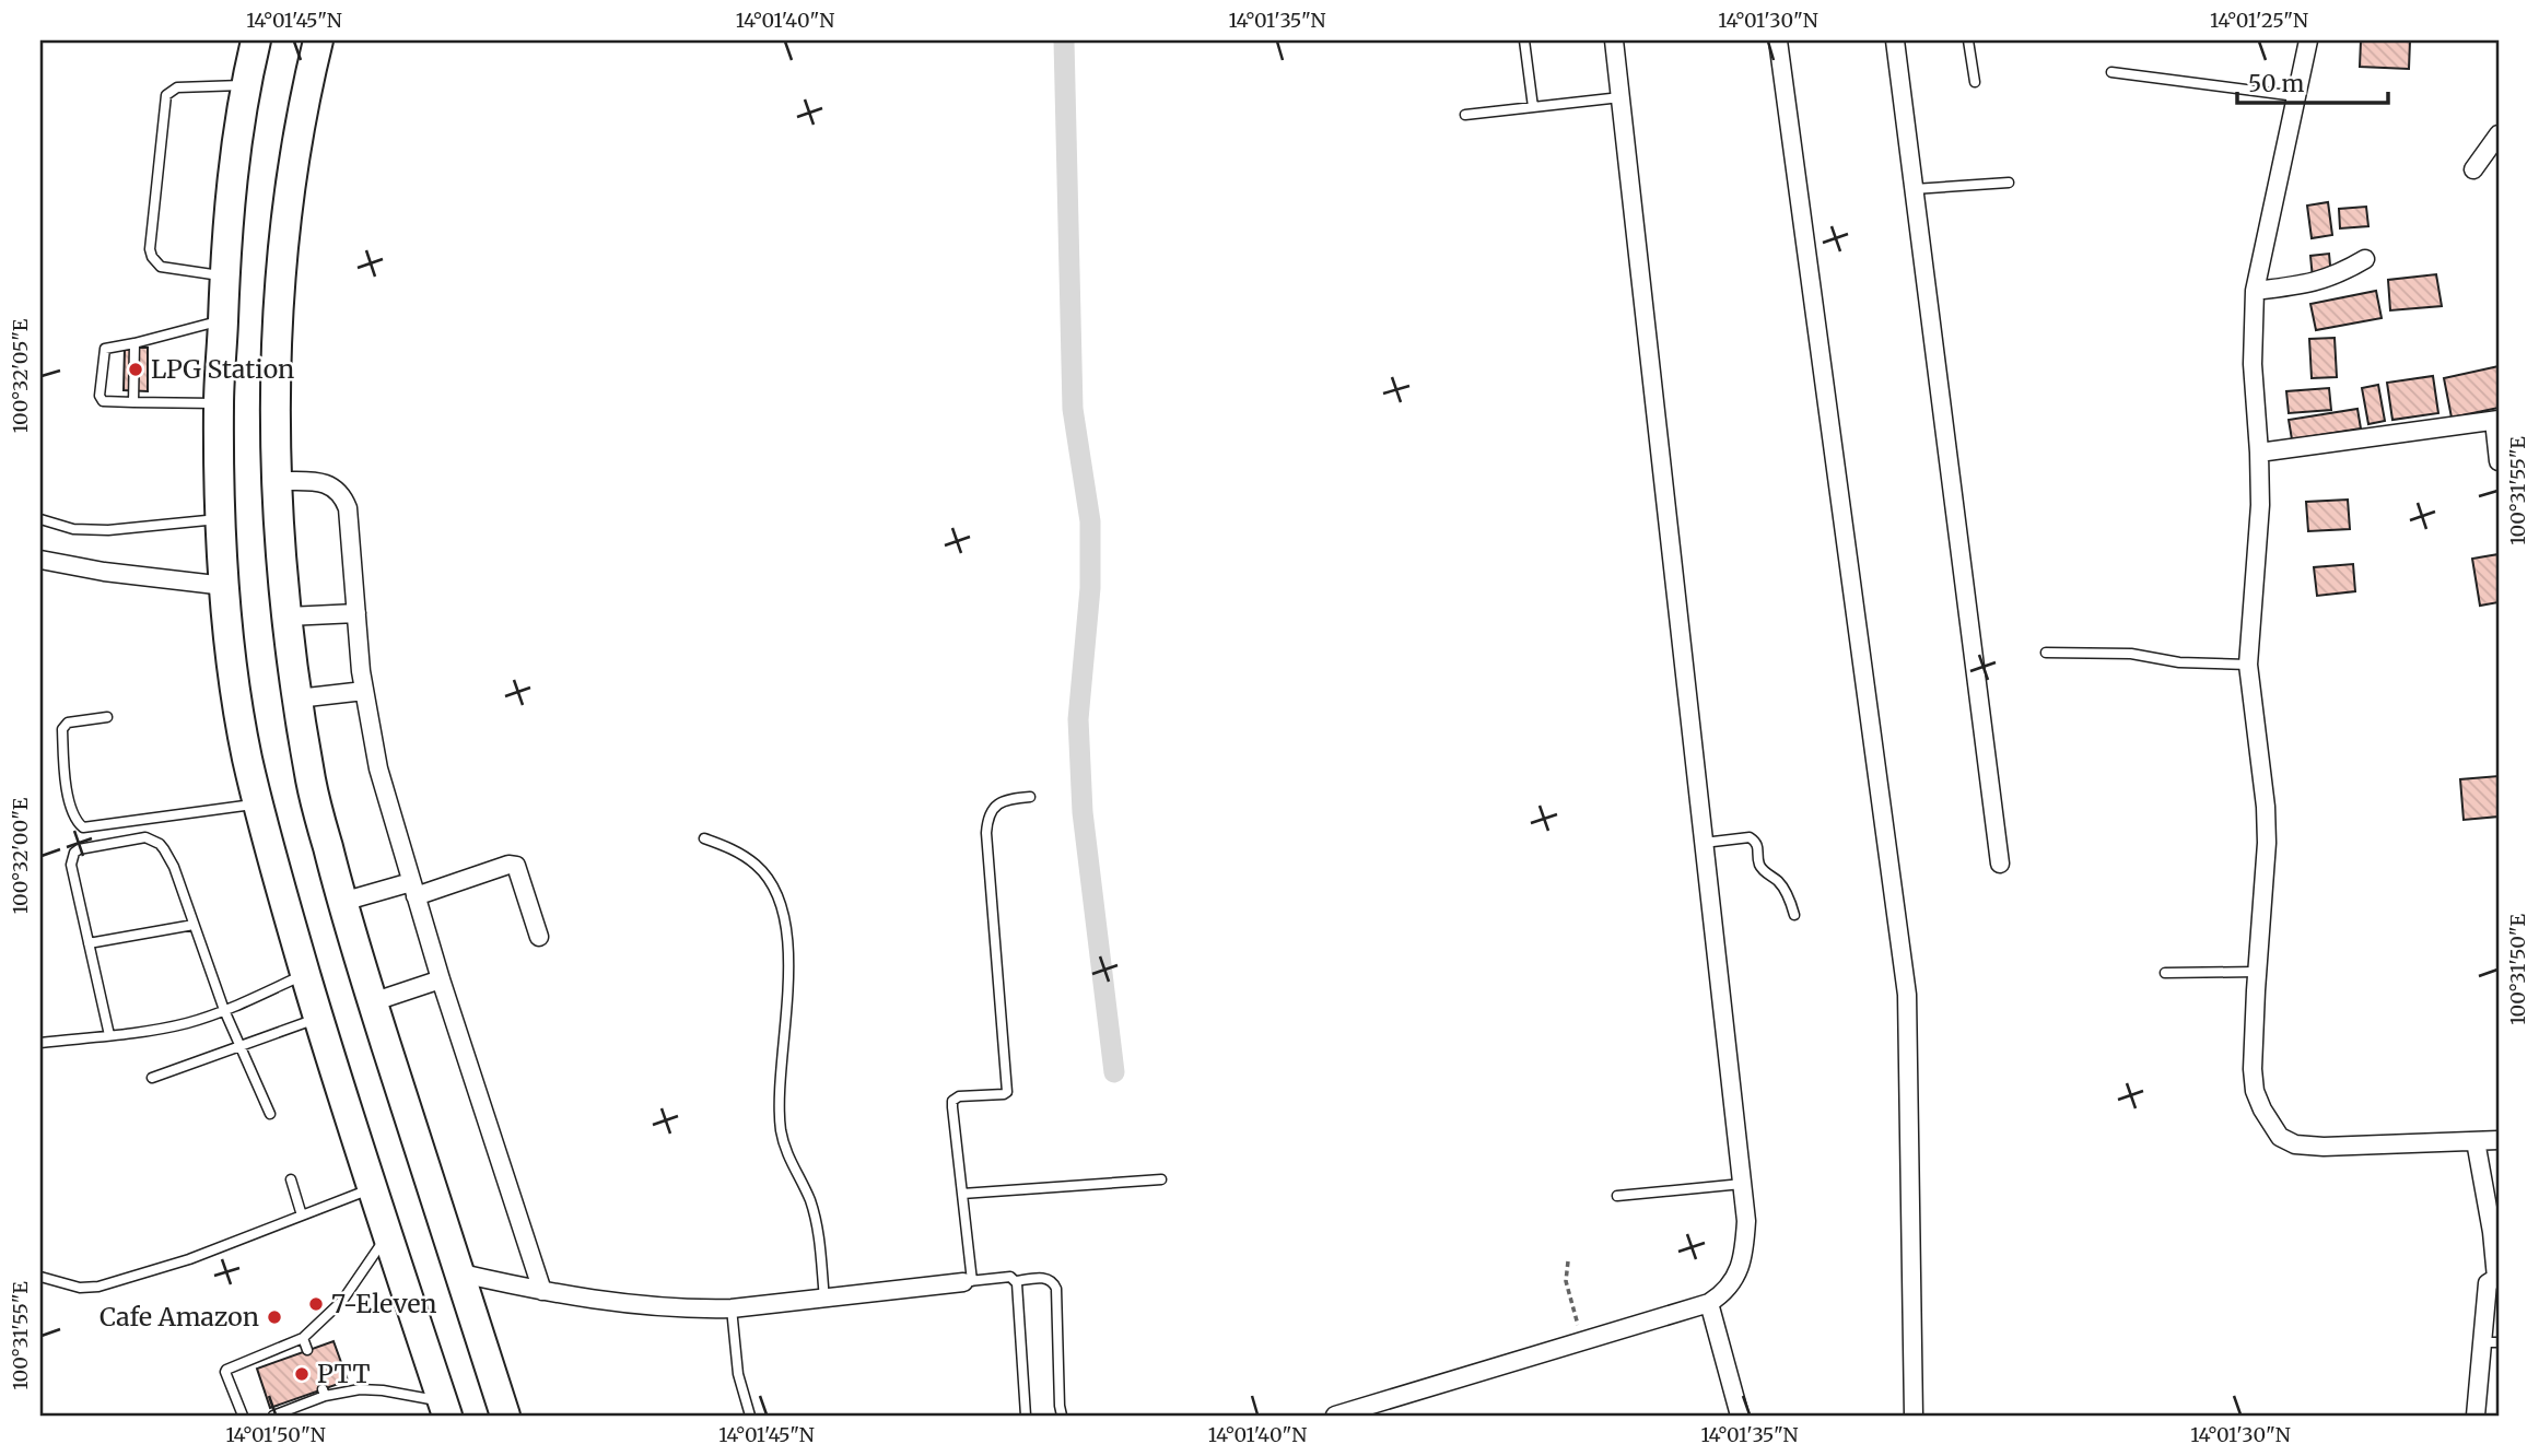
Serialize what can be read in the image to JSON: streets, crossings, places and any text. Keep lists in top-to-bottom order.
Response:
{
  "places": [
    "LPG Station",
    "7-Eleven",
    "Cafe Amazon",
    "PTT"
  ],
  "scale_bar": "50 m",
  "coordinates": [
    "14°01'45\"N",
    "14°01'40\"N",
    "14°01'35\"N",
    "14°01'30\"N",
    "14°01'25\"N",
    "100°32'05\"E",
    "100°31'55\"E",
    "100°32'00\"E",
    "100°31'50\"E",
    "14°01'50\"N"
  ]
}
